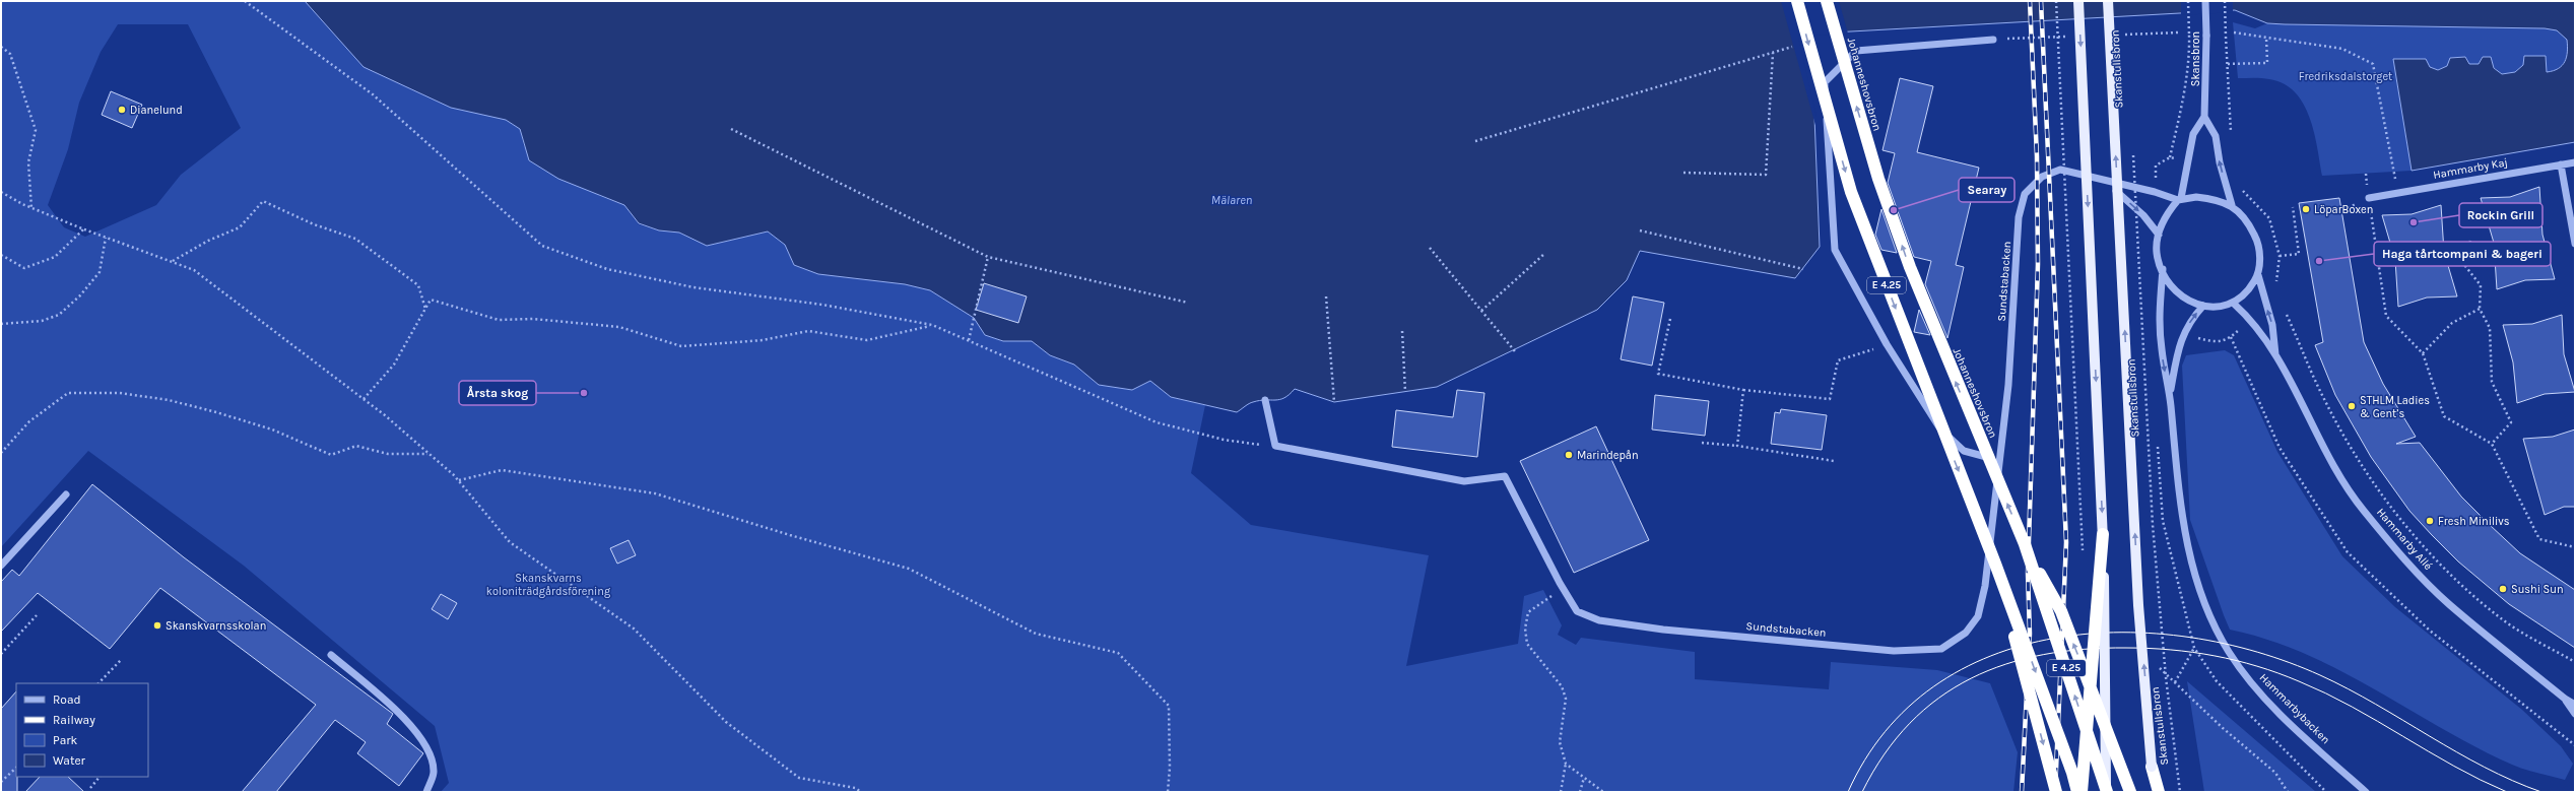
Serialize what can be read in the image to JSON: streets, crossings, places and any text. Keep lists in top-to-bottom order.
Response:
{
  "streets": {
    "highway": ["Johanneshovsbron", "E 4.25"],
    "main road": ["Skanstullsbron"],
    "street": [
      "Skansbron",
      "Hammarby Kaj",
      "Sundstabacken",
      "Hammarby Allé",
      "Hammarbybacken"
    ]
  },
  "crossings": [
    ["Sundstabacken", "Hammarby Allé"],
    ["Sundstabacken", "Hammarbybacken"],
    ["Hammarby Allé", "Hammarbybacken"]
  ],
  "water": ["Mälaren"],
  "parks": ["Fredriksdalstorget", "Skanskvarns koloniträdgårdsförening"],
  "places": [
    "Dianelund",
    "LöparBoxen",
    "Searay",
    "Rockin Grill",
    "Haga tårtcompani & bageri",
    "Årsta skog",
    "STHLM Ladies & Gent’s",
    "Marindepån",
    "Fresh Minilivs",
    "Sushi Sun",
    "Skanskvarnsskolan"
  ],
  "legend": [
    "Road",
    "Railway",
    "Park",
    "Water"
  ]
}
